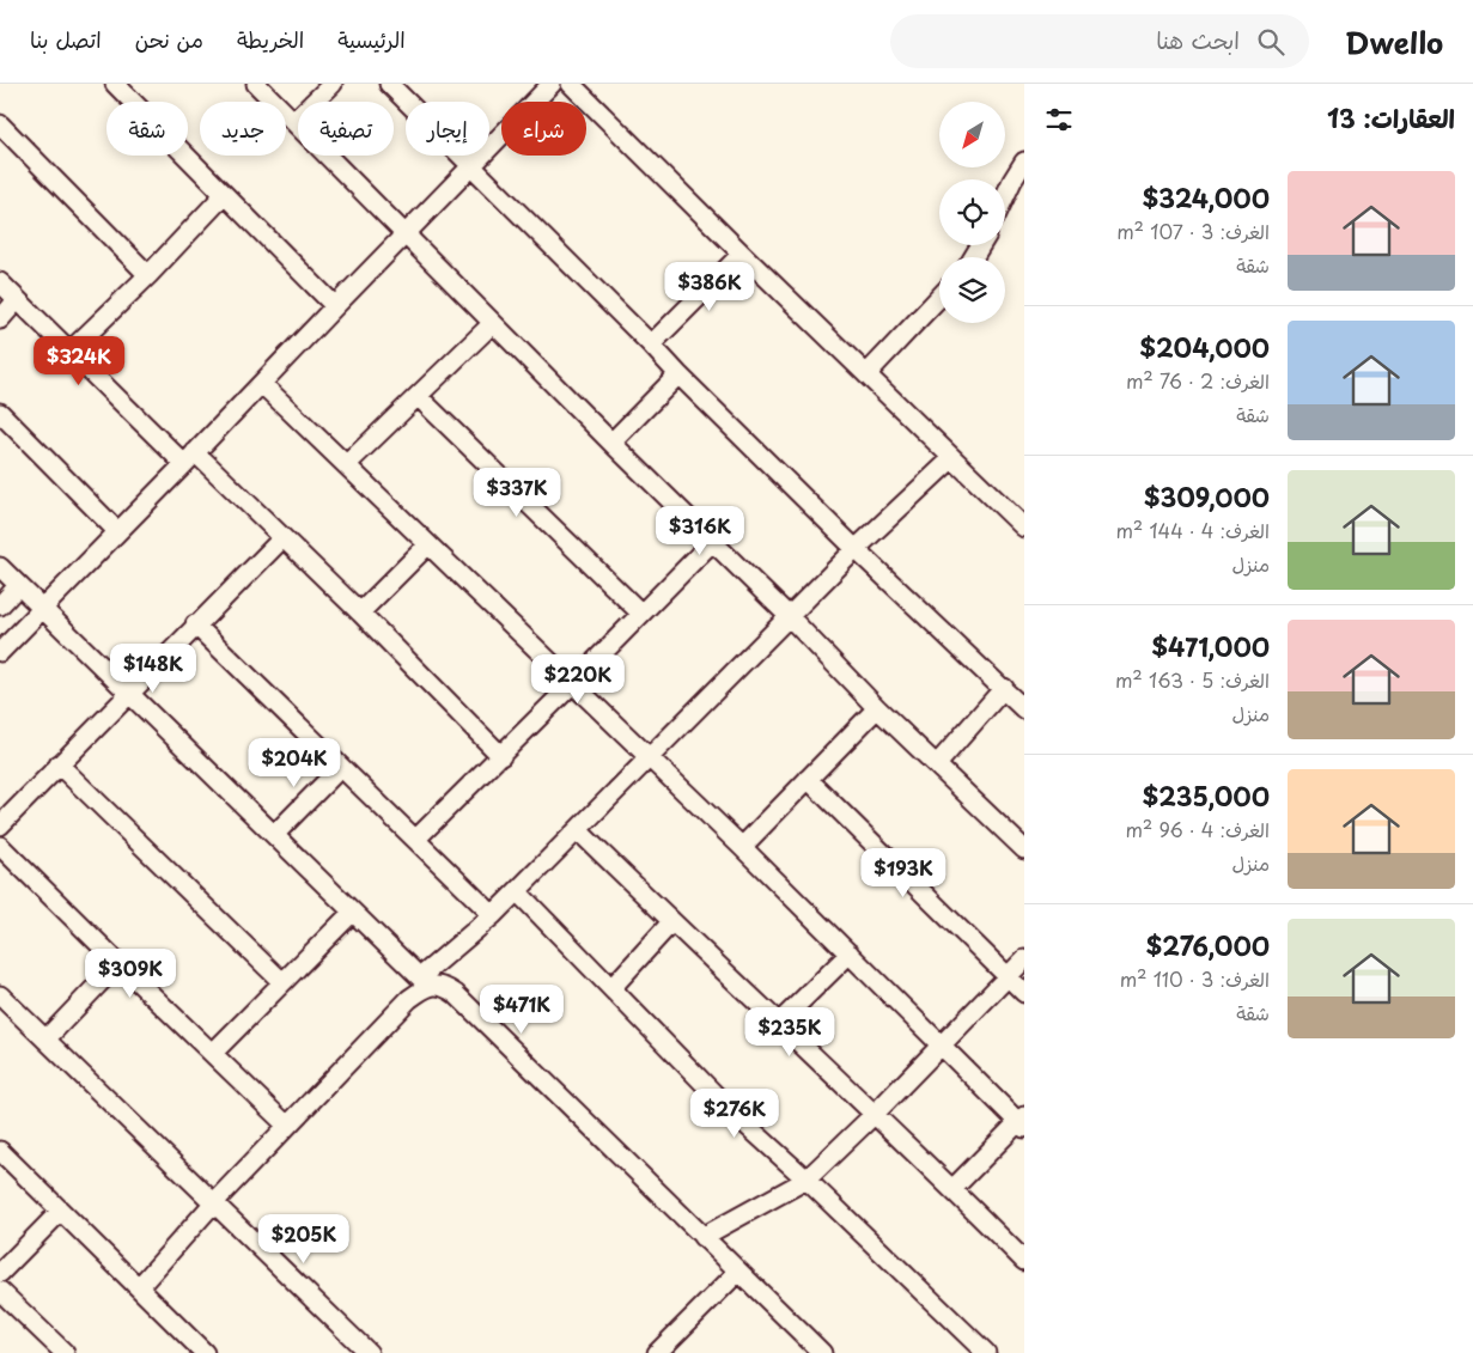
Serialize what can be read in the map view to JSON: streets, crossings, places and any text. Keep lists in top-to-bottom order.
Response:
{
  "north": "bottom left",
  "page": {
    "header": "Dwello",
    "search": "ابحث هنا",
    "nav": [
      "الرئيسية",
      "الخريطة",
      "من نحن",
      "اتصل بنا"
    ],
    "heading": "العقارات: 13",
    "chip": [
      "شراء",
      "إيجار",
      "تصفية",
      "جديد",
      "شقة"
    ],
    "list": [
      {
        "name": "$324,000",
        "note": "الغرف: 3 · 107 m² · شقة"
      },
      {
        "name": "$204,000",
        "note": "الغرف: 2 · 76 m² · شقة"
      },
      {
        "name": "$309,000",
        "note": "الغرف: 4 · 144 m² · منزل"
      },
      {
        "name": "$471,000",
        "note": "الغرف: 5 · 163 m² · منزل"
      },
      {
        "name": "$235,000",
        "note": "الغرف: 4 · 96 m² · منزل"
      },
      {
        "name": "$276,000",
        "note": "الغرف: 3 · 110 m² · شقة"
      }
    ],
    "price": [
      "$386K",
      "$324K",
      "$337K",
      "$316K",
      "$148K",
      "$220K",
      "$204K",
      "$193K",
      "$309K",
      "$471K",
      "$235K",
      "$276K",
      "$205K"
    ]
  }
}
